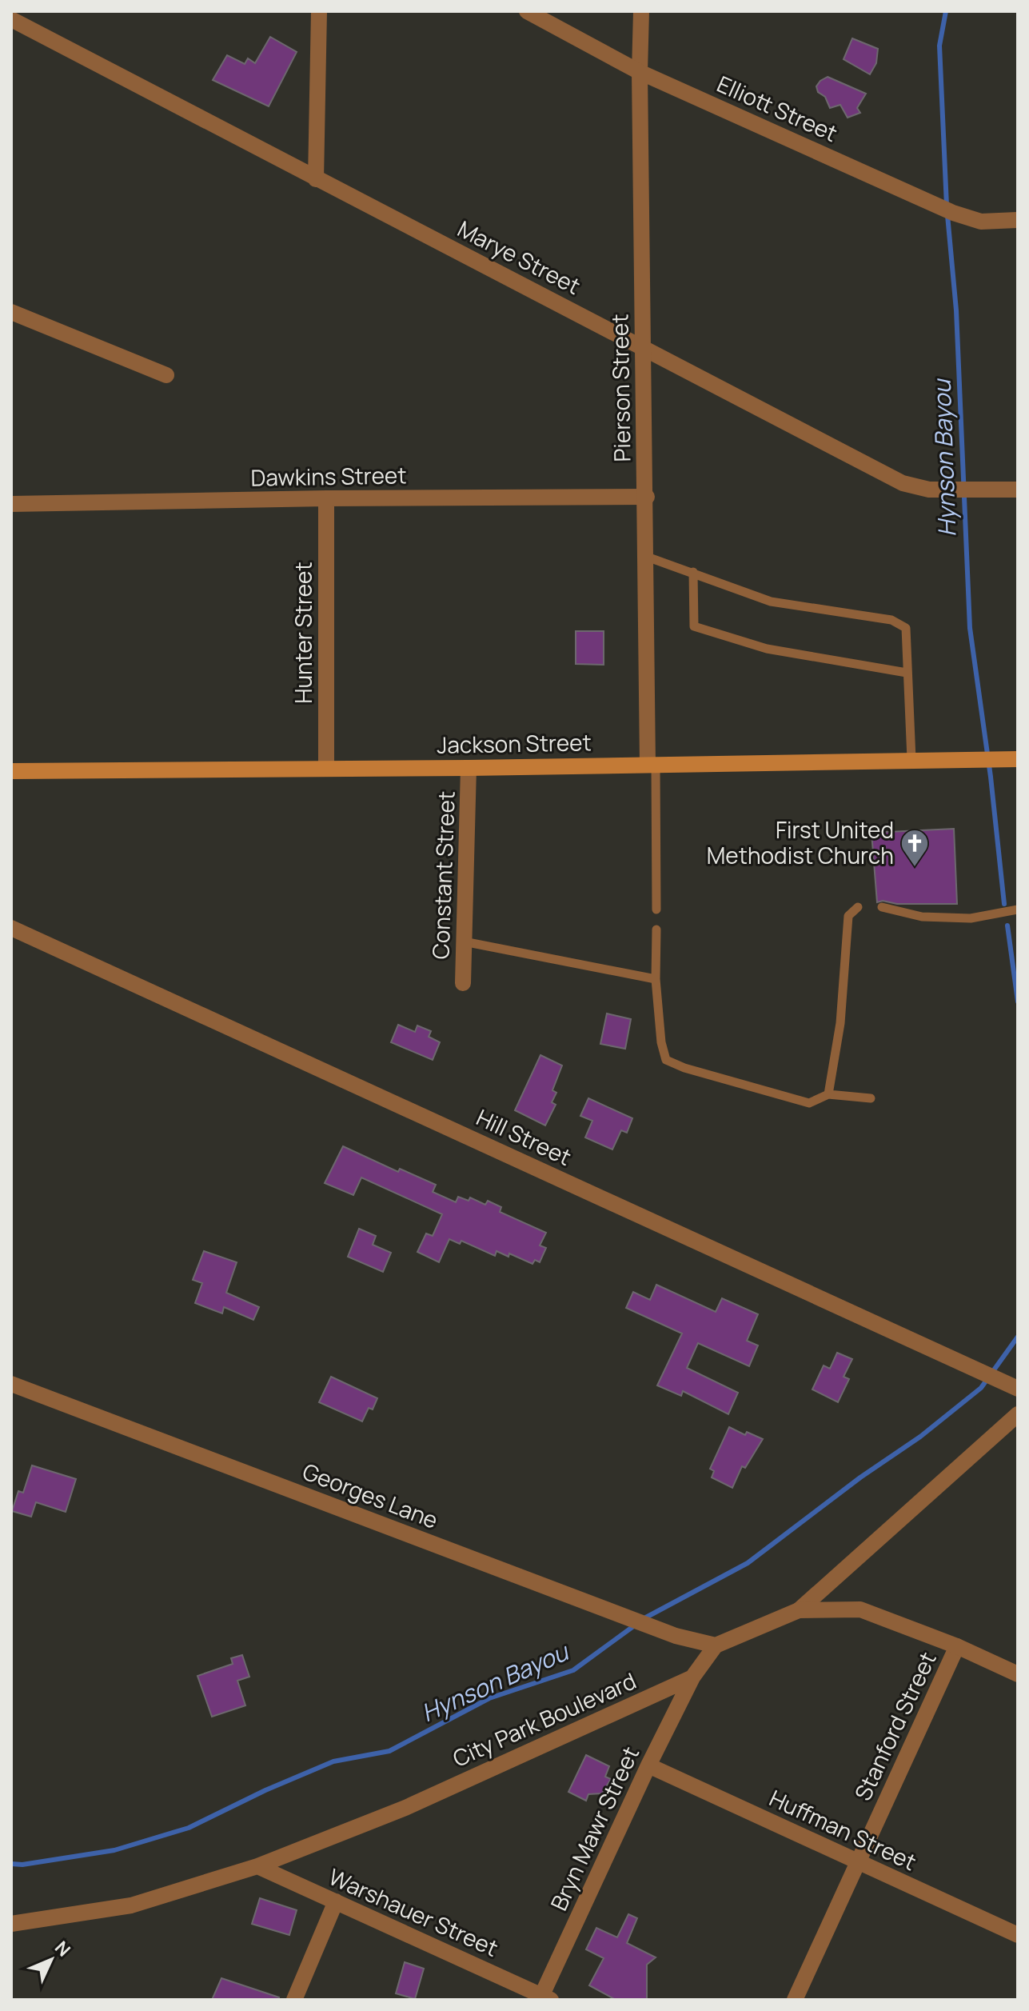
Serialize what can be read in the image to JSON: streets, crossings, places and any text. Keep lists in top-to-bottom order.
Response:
{
  "streets": {
    "main road": ["Jackson Street"],
    "street": [
      "Elliott Street",
      "Marye Street",
      "Pierson Street",
      "Dawkins Street",
      "Hunter Street",
      "Constant Street",
      "Hill Street",
      "Georges Lane",
      "City Park Boulevard",
      "Stanford Street",
      "Bryn Mawr Street",
      "Huffman Street",
      "Warshauer Street"
    ]
  },
  "crossings": [
    ["Elliott Street", "Pierson Street"],
    ["Marye Street", "Pierson Street"],
    ["Pierson Street", "Dawkins Street"],
    ["Pierson Street", "Jackson Street"],
    ["Dawkins Street", "Hunter Street"],
    ["Hunter Street", "Jackson Street"],
    ["Jackson Street", "Constant Street"],
    ["Georges Lane", "City Park Boulevard"],
    ["City Park Boulevard", "Bryn Mawr Street"],
    ["City Park Boulevard", "Warshauer Street"],
    ["Stanford Street", "Huffman Street"],
    ["Bryn Mawr Street", "Huffman Street"],
    ["Bryn Mawr Street", "Warshauer Street"]
  ],
  "water": ["Hynson Bayou"],
  "places": {
    "church": ["First United Methodist Church"]
  },
  "north": "top right"
}
